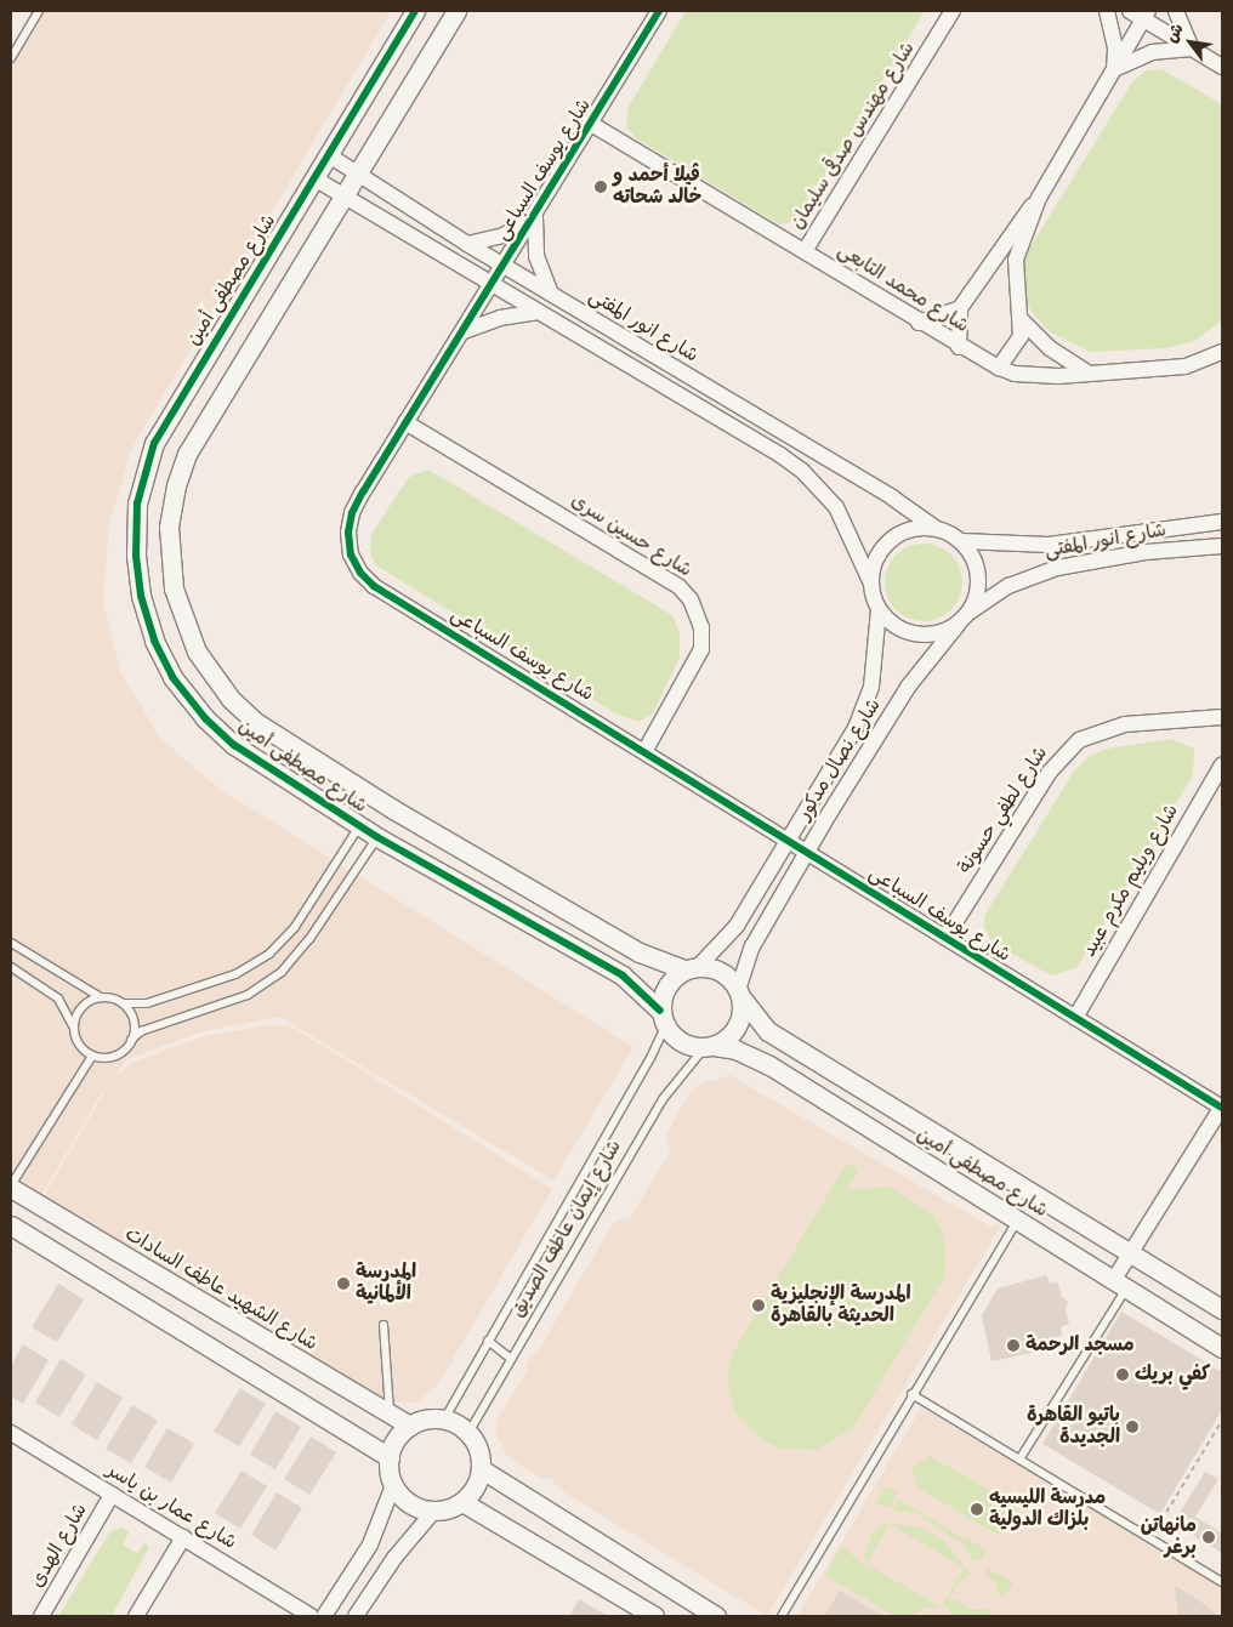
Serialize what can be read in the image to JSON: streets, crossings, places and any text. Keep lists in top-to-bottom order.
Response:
{
  "streets": {
    "street": [
      "شارع مهندس صدقى سليمان",
      "شارع يوسف السباعى",
      "شارع مصطفى أمين",
      "شارع محمد التابعى",
      "شارع انور المفتى",
      "شارع حسين سرى",
      "شارع نصال مدكور",
      "شارع لطفي حسونة",
      "شارع ويليم مكرم عبيد",
      "شارع الشهيد عاطف السادات",
      "شارع عمار بن ياسر",
      "شارع الهدى"
    ],
    "lane": ["شارع إيمان عاطف الصديق"]
  },
  "crossings": [
    ["شارع مهندس صدقى سليمان", "شارع محمد التابعى"],
    ["شارع يوسف السباعى", "شارع محمد التابعى"],
    ["شارع يوسف السباعى", "شارع انور المفتى"],
    ["شارع يوسف السباعى", "شارع حسين سرى"],
    ["شارع يوسف السباعى", "شارع نصال مدكور"],
    ["شارع يوسف السباعى", "شارع لطفي حسونة"],
    ["شارع يوسف السباعى", "شارع ويليم مكرم عبيد"],
    ["شارع مصطفى أمين", "شارع انور المفتى"],
    ["شارع مصطفى أمين", "شارع نصال مدكور"],
    ["شارع مصطفى أمين", "شارع إيمان عاطف الصديق"],
    ["شارع انور المفتى", "شارع نصال مدكور"],
    ["شارع نصال مدكور", "شارع إيمان عاطف الصديق"],
    ["شارع إيمان عاطف الصديق", "شارع الشهيد عاطف السادات"],
    ["شارع عمار بن ياسر", "شارع الهدى"]
  ],
  "places": [
    "ڤيلا أحمد و خالد شحاته",
    "المدرسة الألمانية",
    "المدرسة الإنجليزية الحديثة بالقاهرة",
    "مسجد الرحمة",
    "كفي بريك",
    "باتيو القاهرة الجديدة",
    "مدرسة الليسيه بلزاك الدولية",
    "مانهاتن برغر"
  ],
  "north": "top left"
}
